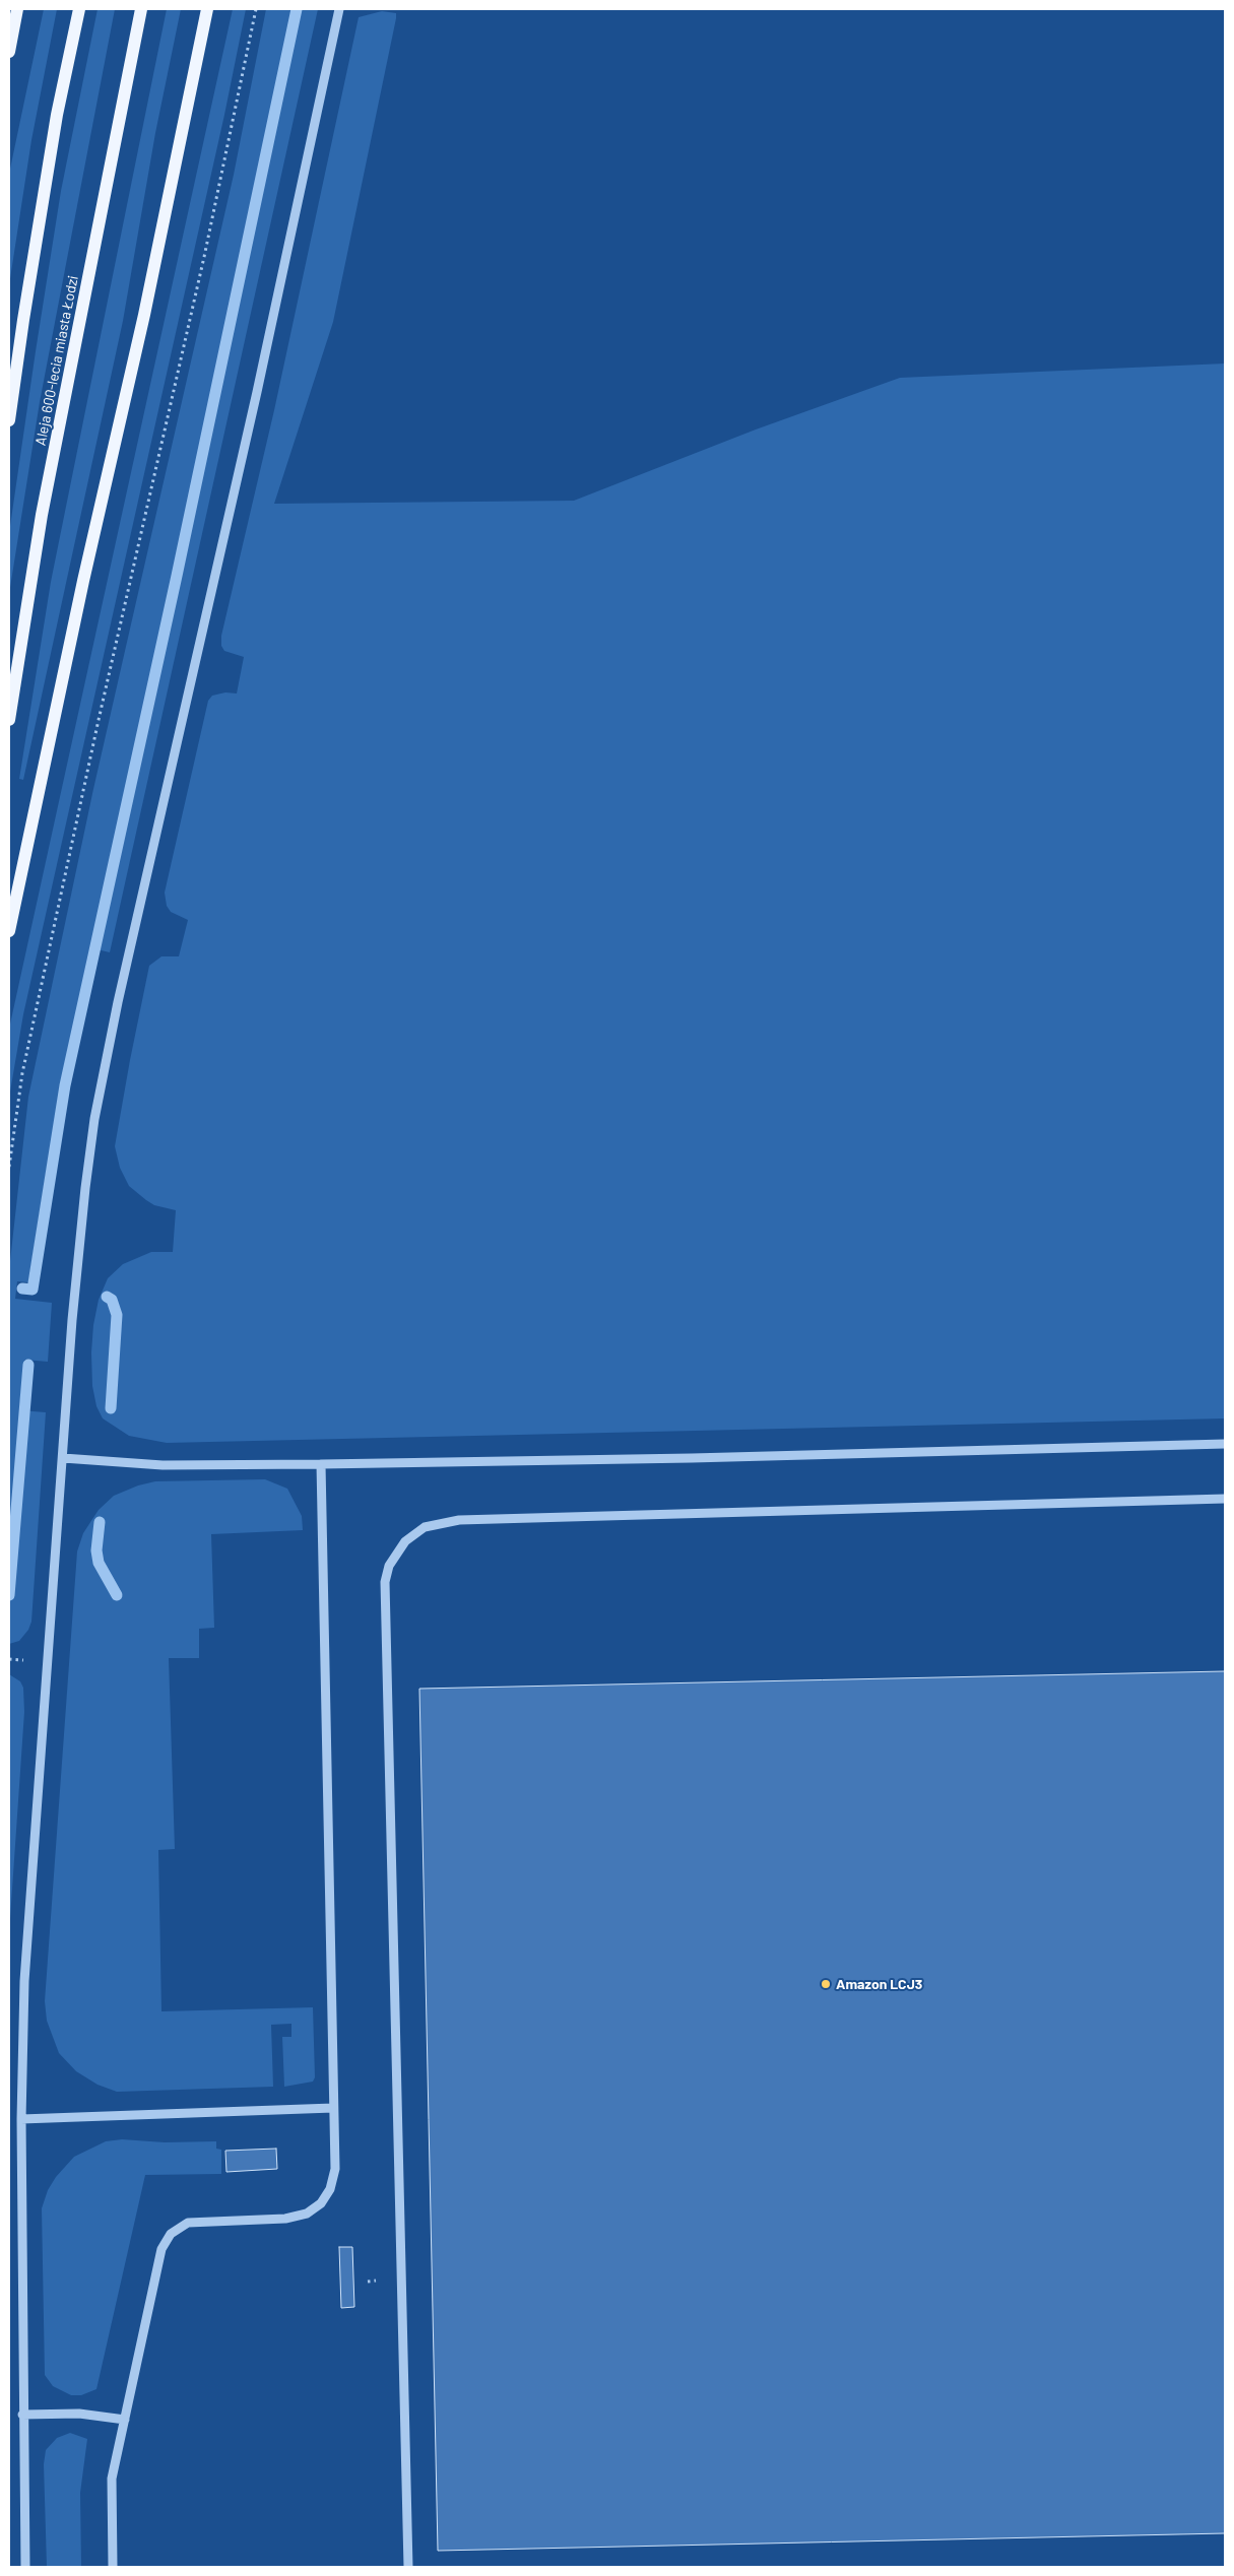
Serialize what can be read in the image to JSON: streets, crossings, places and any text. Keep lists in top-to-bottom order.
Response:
{
  "streets": {
    "main road": ["Aleja 600-lecia miasta Łodzi"]
  },
  "places": ["Amazon LCJ3"]
}
